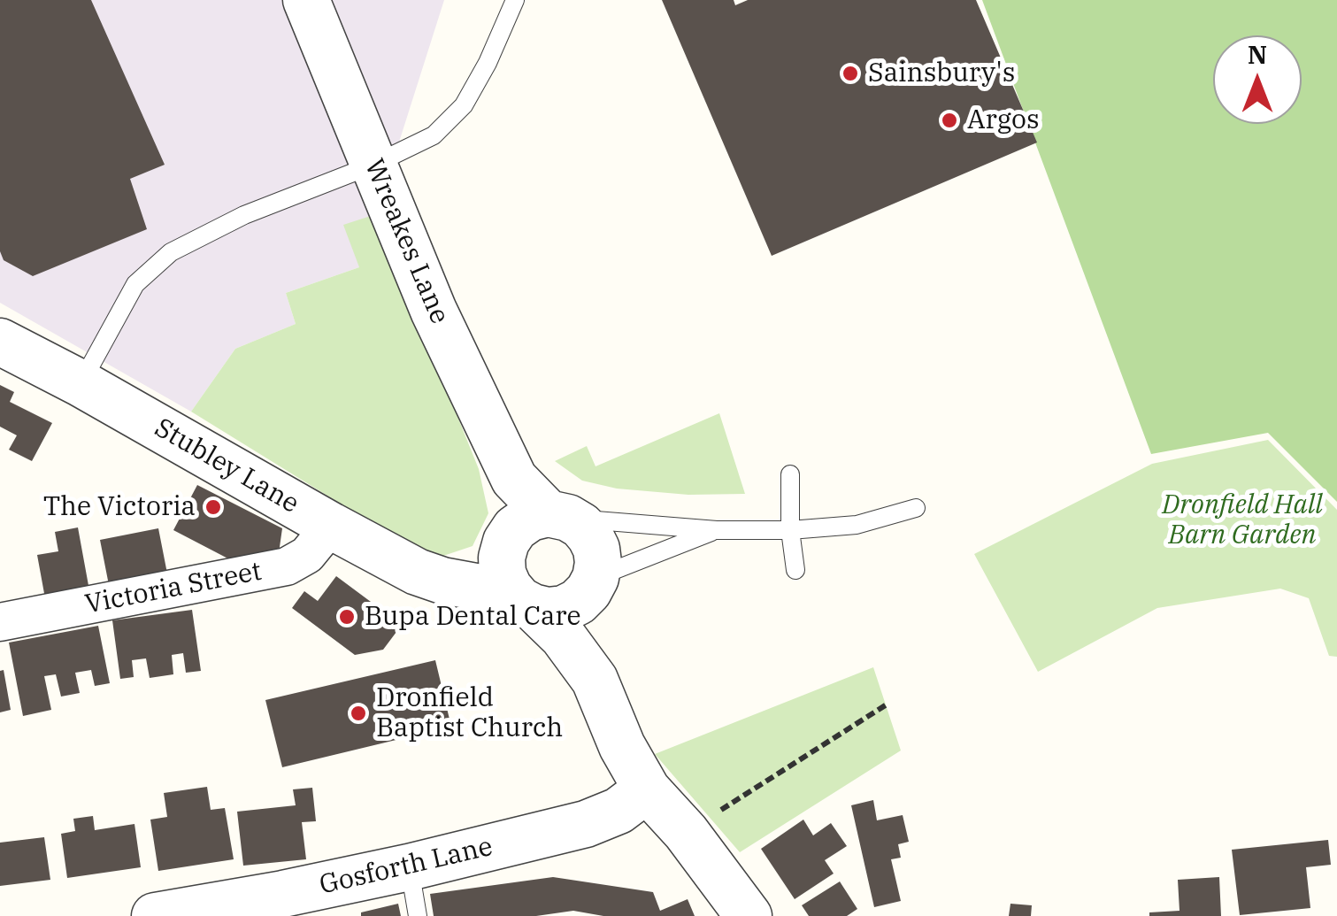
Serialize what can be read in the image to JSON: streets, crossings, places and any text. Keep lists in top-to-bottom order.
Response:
{
  "streets": {
    "street": [
      "Wreakes Lane",
      "Stubley Lane",
      "Victoria Street",
      "Gosforth Lane"
    ]
  },
  "crossings": [
    ["Wreakes Lane", "Stubley Lane"],
    ["Wreakes Lane", "Gosforth Lane"],
    ["Stubley Lane", "Victoria Street"]
  ],
  "parks": ["Dronfield Hall Barn Garden"],
  "places": [
    "Sainsbury's",
    "Argos",
    "The Victoria",
    "Bupa Dental Care",
    "Dronfield Baptist Church"
  ],
  "north": "top"
}
